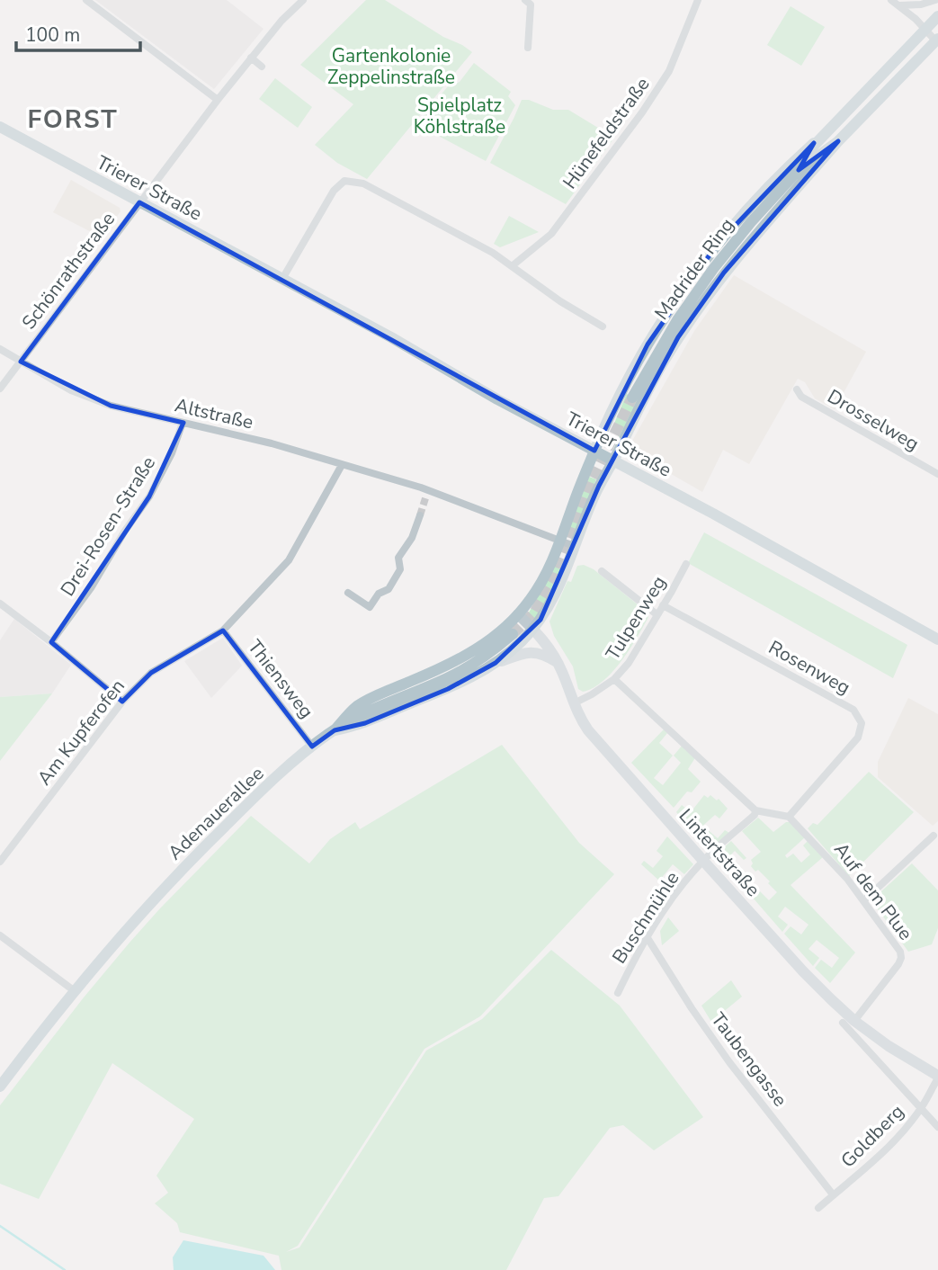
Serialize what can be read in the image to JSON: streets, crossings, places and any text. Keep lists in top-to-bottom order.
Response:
{
  "streets": {
    "main road": [
      "Trierer Straße",
      "Madrider Ring",
      "Adenauerallee",
      "Lintertstraße"
    ],
    "street": [
      "Hünefeldstraße",
      "Schönrathstraße",
      "Altstraße",
      "Drosselweg",
      "Drei-Rosen-Straße",
      "Tulpenweg",
      "Rosenweg",
      "Thiensweg",
      "Am Kupferofen",
      "Auf dem Plue",
      "Buschmühle",
      "Taubengasse",
      "Goldberg"
    ]
  },
  "crossings": [
    ["Trierer Straße", "Schönrathstraße"],
    ["Schönrathstraße", "Altstraße"],
    ["Altstraße", "Drei-Rosen-Straße"],
    ["Altstraße", "Am Kupferofen"],
    ["Tulpenweg", "Rosenweg"],
    ["Tulpenweg", "Lintertstraße"],
    ["Rosenweg", "Auf dem Plue"],
    ["Thiensweg", "Am Kupferofen"],
    ["Thiensweg", "Adenauerallee"],
    ["Lintertstraße", "Auf dem Plue"],
    ["Lintertstraße", "Buschmühle"],
    ["Lintertstraße", "Goldberg"],
    ["Buschmühle", "Taubengasse"],
    ["Taubengasse", "Goldberg"]
  ],
  "districts": ["FORST"],
  "parks": ["Gartenkolonie Zeppelinstraße", "Spielplatz Köhlstraße"],
  "scale_bar": "100 m"
}
